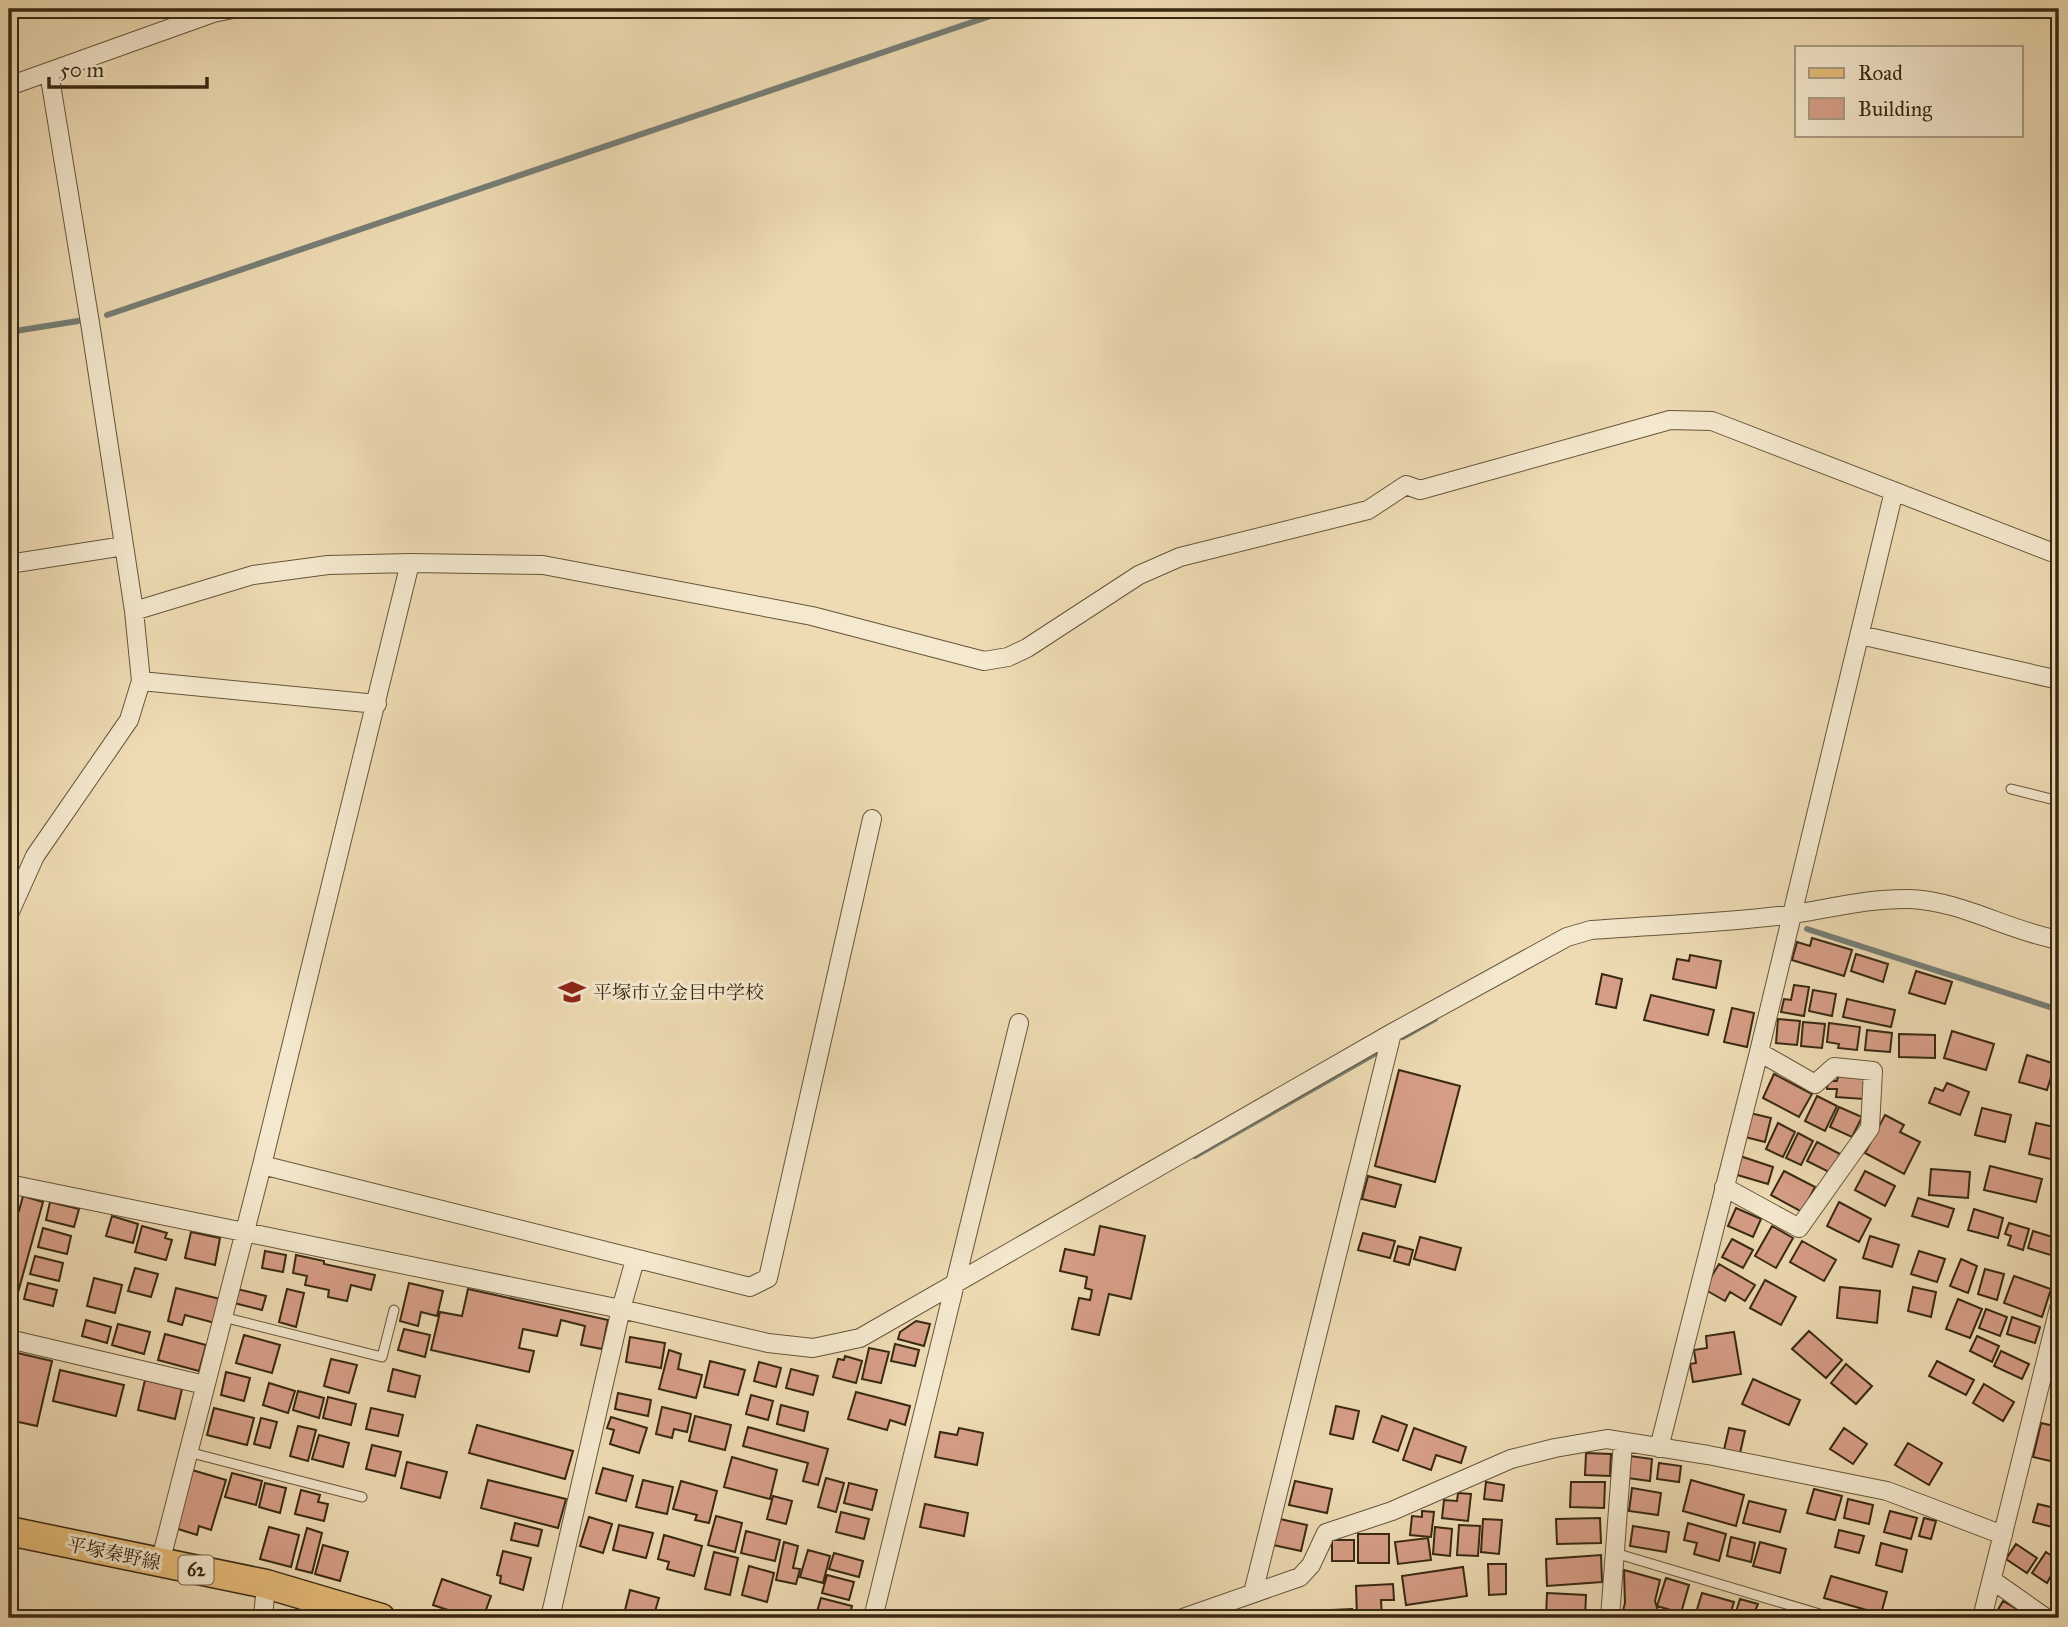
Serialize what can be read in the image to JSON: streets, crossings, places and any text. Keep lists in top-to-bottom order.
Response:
{
  "streets": {
    "main road": ["平塚秦野線", "62"]
  },
  "places": {
    "school or university": ["平塚市立金目中学校"]
  },
  "legend": ["Road", "Building"],
  "scale_bar": "50 m"
}
